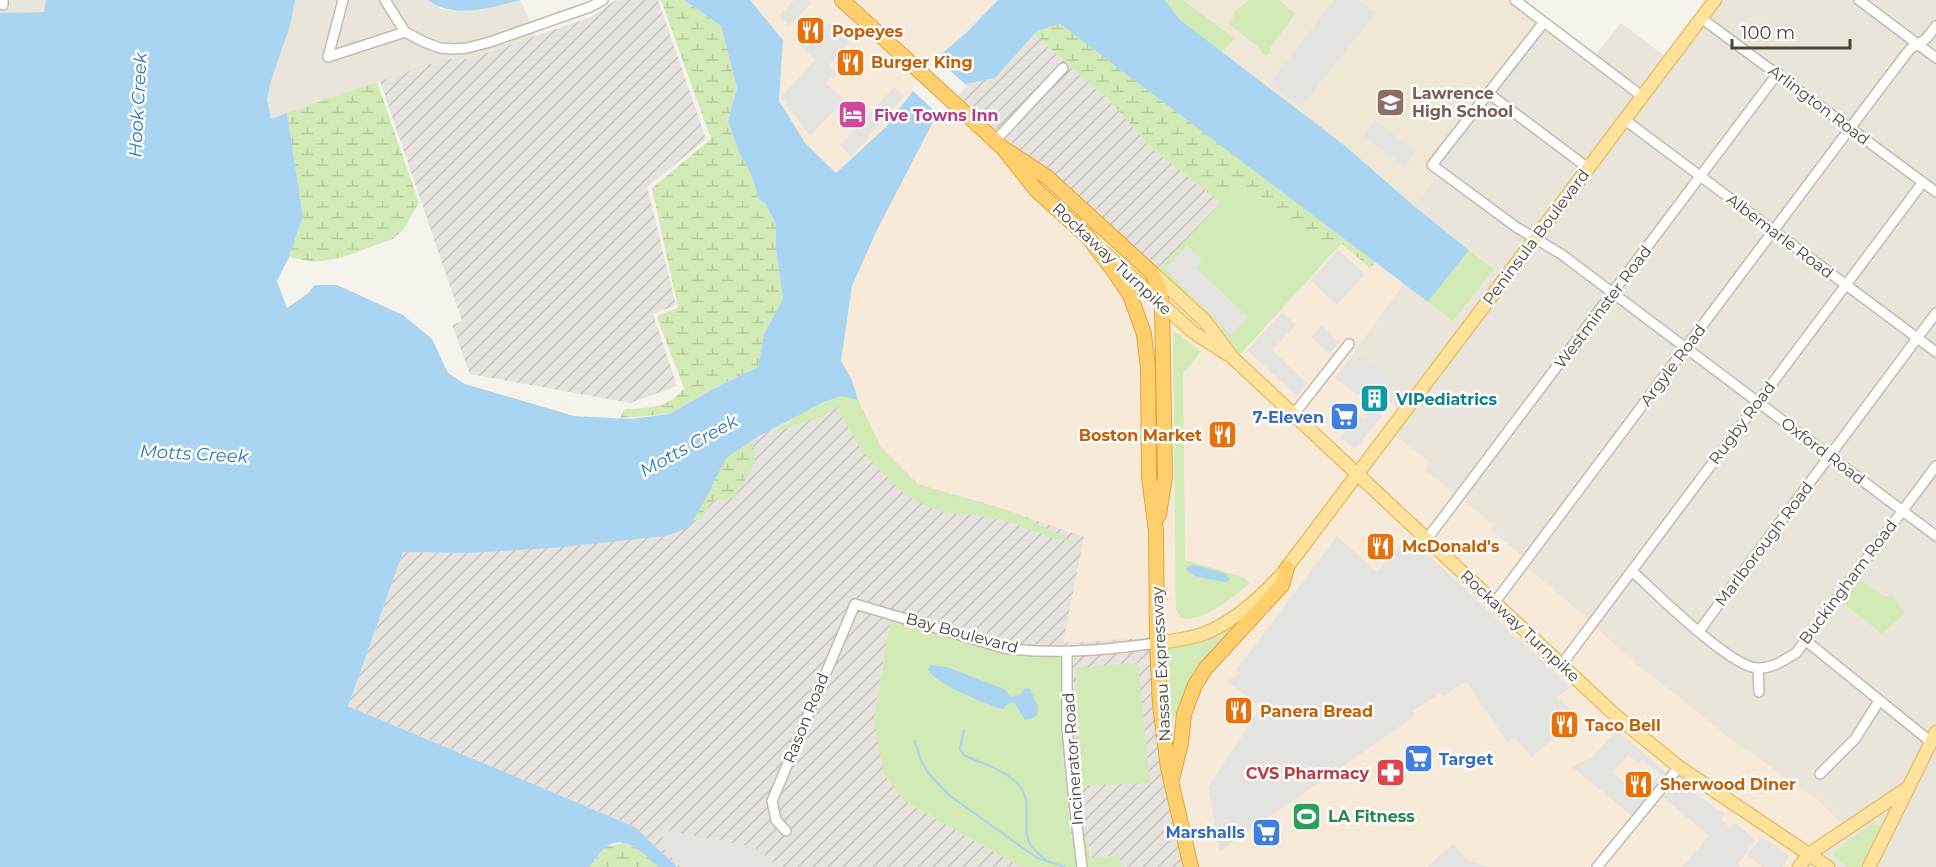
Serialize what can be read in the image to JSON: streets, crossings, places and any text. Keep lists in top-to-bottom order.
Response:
{
  "streets": {
    "highway": ["Rockaway Turnpike", "Nassau Expressway"],
    "main road": ["Peninsula Boulevard", "Bay Boulevard"],
    "street": [
      "Arlington Road",
      "Albemarle Road",
      "Westminster Road",
      "Argyle Road",
      "Rugby Road",
      "Oxford Road",
      "Marlborough Road",
      "Buckingham Road",
      "Rason Road",
      "Incinerator Road"
    ]
  },
  "crossings": [
    ["Arlington Road", "Peninsula Boulevard"],
    ["Arlington Road", "Westminster Road"],
    ["Arlington Road", "Argyle Road"],
    ["Arlington Road", "Rugby Road"],
    ["Albemarle Road", "Peninsula Boulevard"],
    ["Albemarle Road", "Westminster Road"],
    ["Albemarle Road", "Argyle Road"],
    ["Albemarle Road", "Rugby Road"],
    ["Albemarle Road", "Marlborough Road"],
    ["Peninsula Boulevard", "Rockaway Turnpike"],
    ["Peninsula Boulevard", "Oxford Road"],
    ["Peninsula Boulevard", "Bay Boulevard"],
    ["Rockaway Turnpike", "Westminster Road"],
    ["Rockaway Turnpike", "Argyle Road"],
    ["Rockaway Turnpike", "Rugby Road"],
    ["Rockaway Turnpike", "Bay Boulevard"],
    ["Rockaway Turnpike", "Nassau Expressway"],
    ["Westminster Road", "Oxford Road"],
    ["Argyle Road", "Oxford Road"],
    ["Rugby Road", "Oxford Road"],
    ["Oxford Road", "Marlborough Road"],
    ["Oxford Road", "Buckingham Road"],
    ["Bay Boulevard", "Nassau Expressway"],
    ["Bay Boulevard", "Rason Road"],
    ["Bay Boulevard", "Incinerator Road"]
  ],
  "water": ["Hook Creek", "Motts Creek"],
  "places": {
    "restaurant": [
      "Popeyes",
      "Burger King",
      "Boston Market",
      "McDonald's",
      "Panera Bread",
      "Taco Bell",
      "Sherwood Diner"
    ],
    "school or university": ["Lawrence High School"],
    "hotel": ["Five Towns Inn"],
    "building": ["VIPediatrics"],
    "supermarket": ["7-Eleven", "Target", "Marshalls"],
    "pharmacy": ["CVS Pharmacy"],
    "sports": ["LA Fitness"]
  },
  "scale_bar": "100 m"
}
